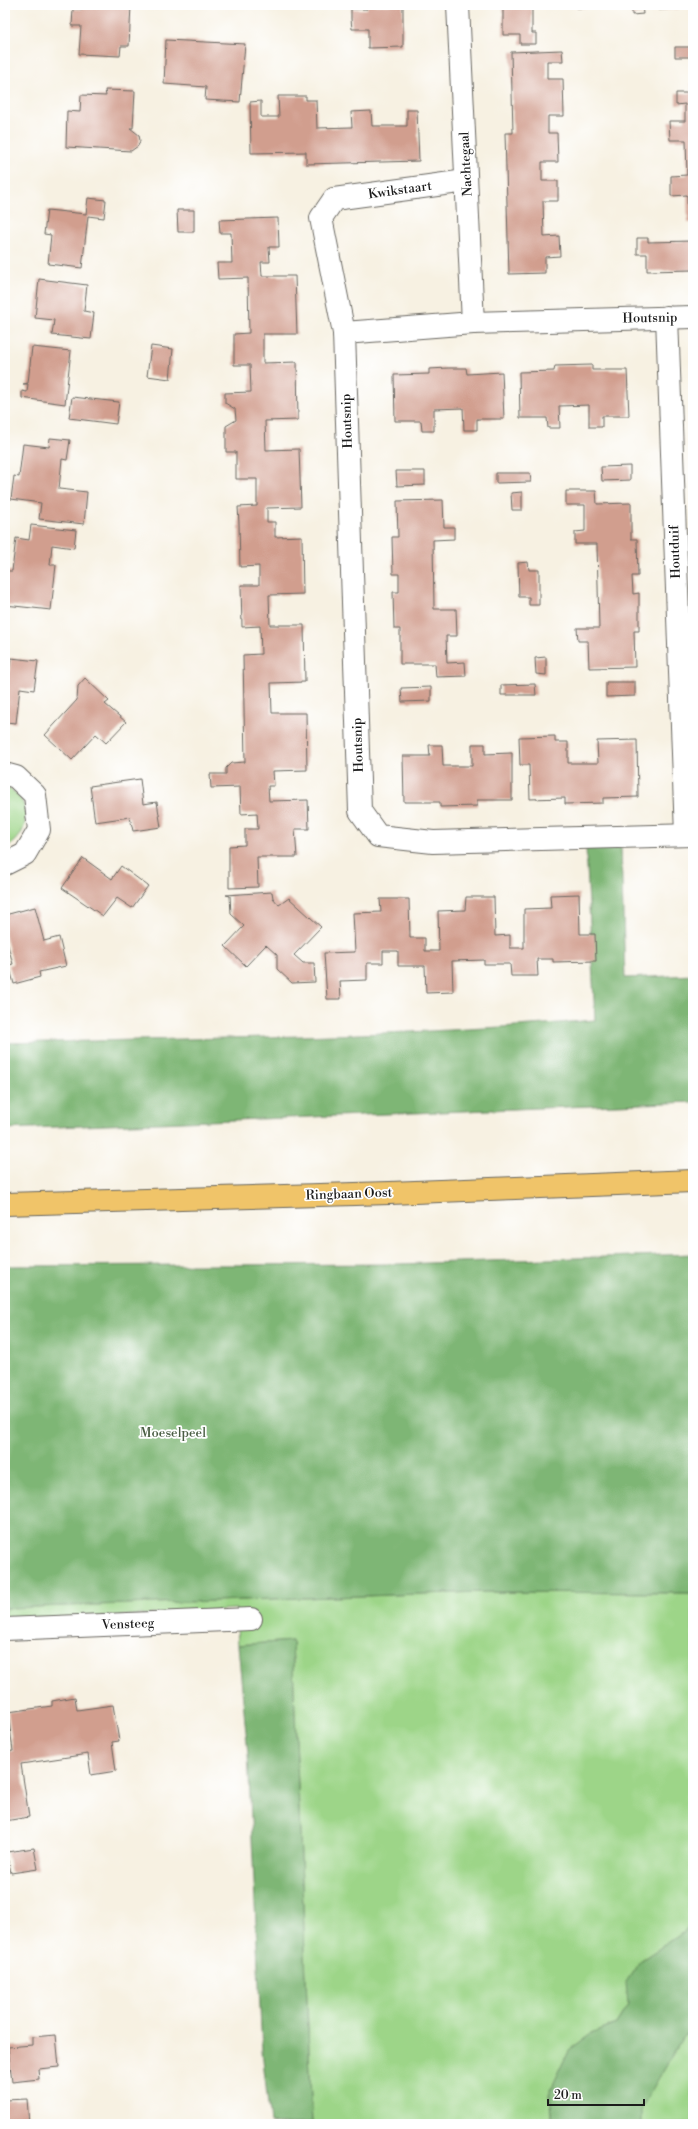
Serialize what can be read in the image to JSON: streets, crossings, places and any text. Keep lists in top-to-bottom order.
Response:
{
  "streets": {
    "main road": ["Ringbaan Oost"],
    "street": [
      "Nachtegaal",
      "Kwikstaart",
      "Houtsnip",
      "Houtduif",
      "Vensteeg"
    ]
  },
  "crossings": [
    ["Nachtegaal", "Kwikstaart"],
    ["Nachtegaal", "Houtsnip"],
    ["Kwikstaart", "Houtsnip"],
    ["Houtsnip", "Houtduif"]
  ],
  "parks": ["Moeselpeel"],
  "scale_bar": "20 m"
}
